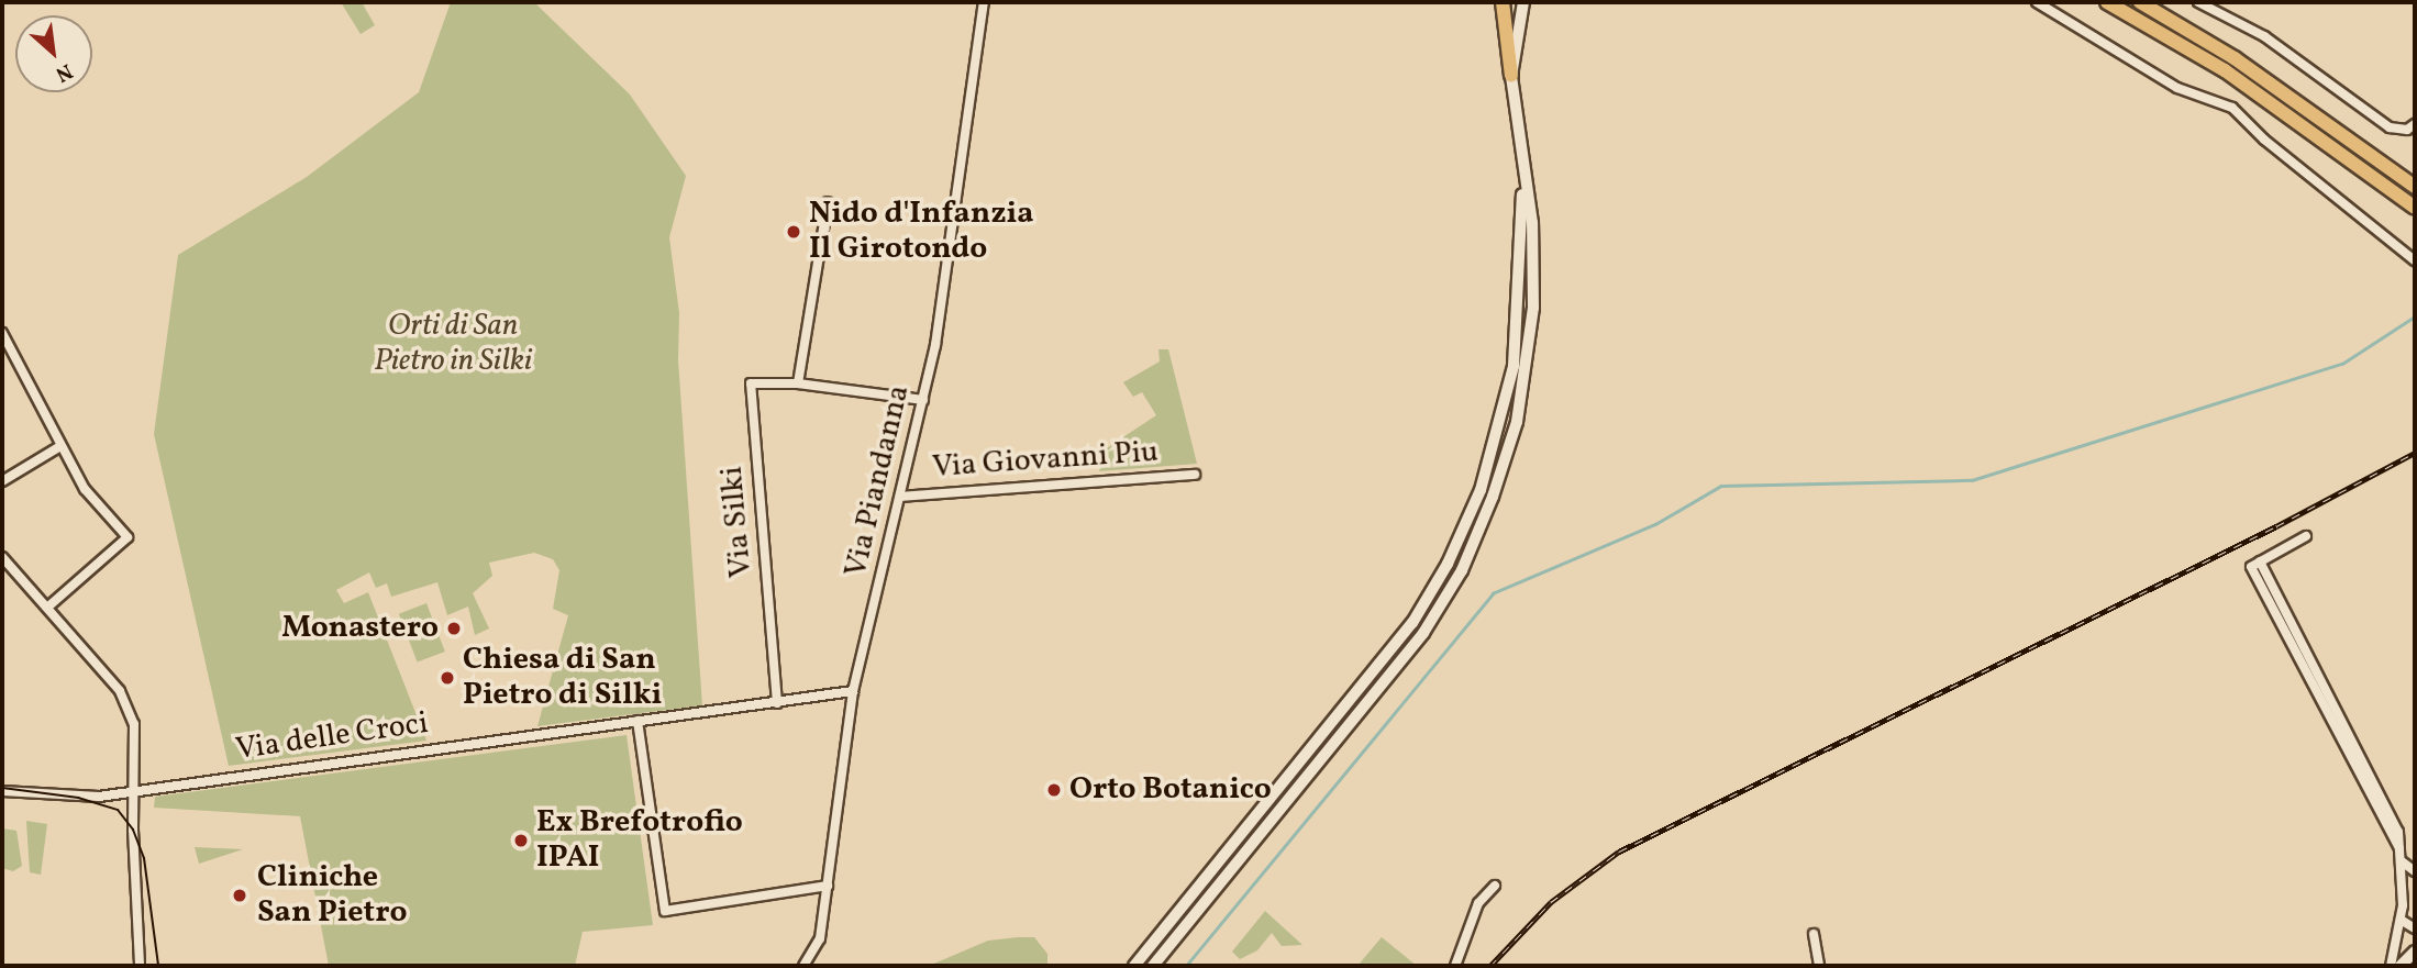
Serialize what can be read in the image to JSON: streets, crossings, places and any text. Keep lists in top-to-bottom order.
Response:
{
  "streets": {
    "street": [
      "Via Giovanni Piu",
      "Via Piandanna",
      "Via Silki",
      "Via delle Croci"
    ]
  },
  "crossings": [
    ["Via Giovanni Piu", "Via Piandanna"],
    ["Via Piandanna", "Via Silki"],
    ["Via Piandanna", "Via delle Croci"],
    ["Via Silki", "Via delle Croci"]
  ],
  "parks": ["Orti di San Pietro in Silki"],
  "places": [
    "Nido d'Infanzia Il Girotondo",
    "Monastero",
    "Chiesa di San Pietro di Silki",
    "Orto Botanico",
    "Ex Brefotrofio IPAI",
    "Cliniche San Pietro"
  ],
  "north": "bottom right"
}
